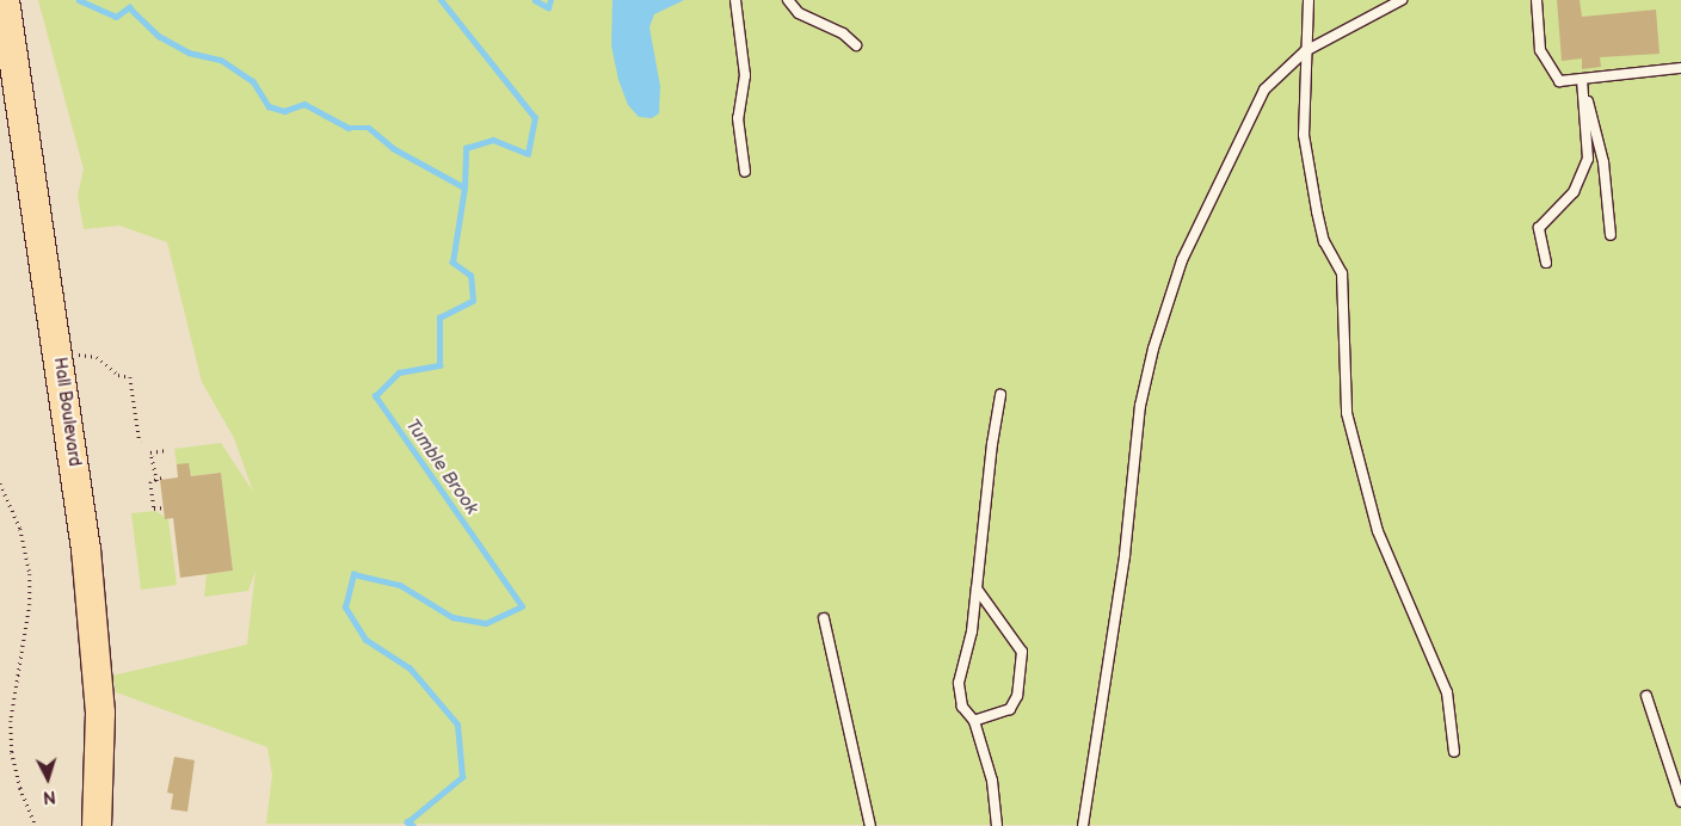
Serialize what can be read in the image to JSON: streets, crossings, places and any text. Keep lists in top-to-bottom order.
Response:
{
  "streets": {
    "main road": ["Hall Boulevard"]
  },
  "water": ["Tumble Brook"],
  "north": "bottom"
}
